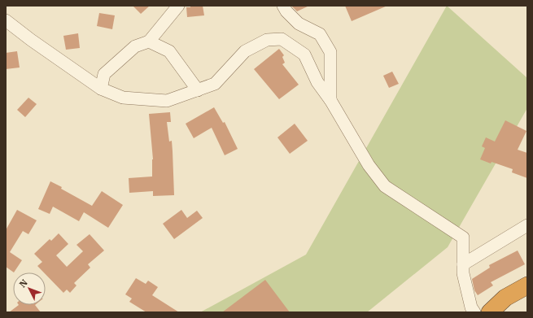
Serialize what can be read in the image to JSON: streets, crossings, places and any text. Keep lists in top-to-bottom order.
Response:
{
  "north": "top left"
}
